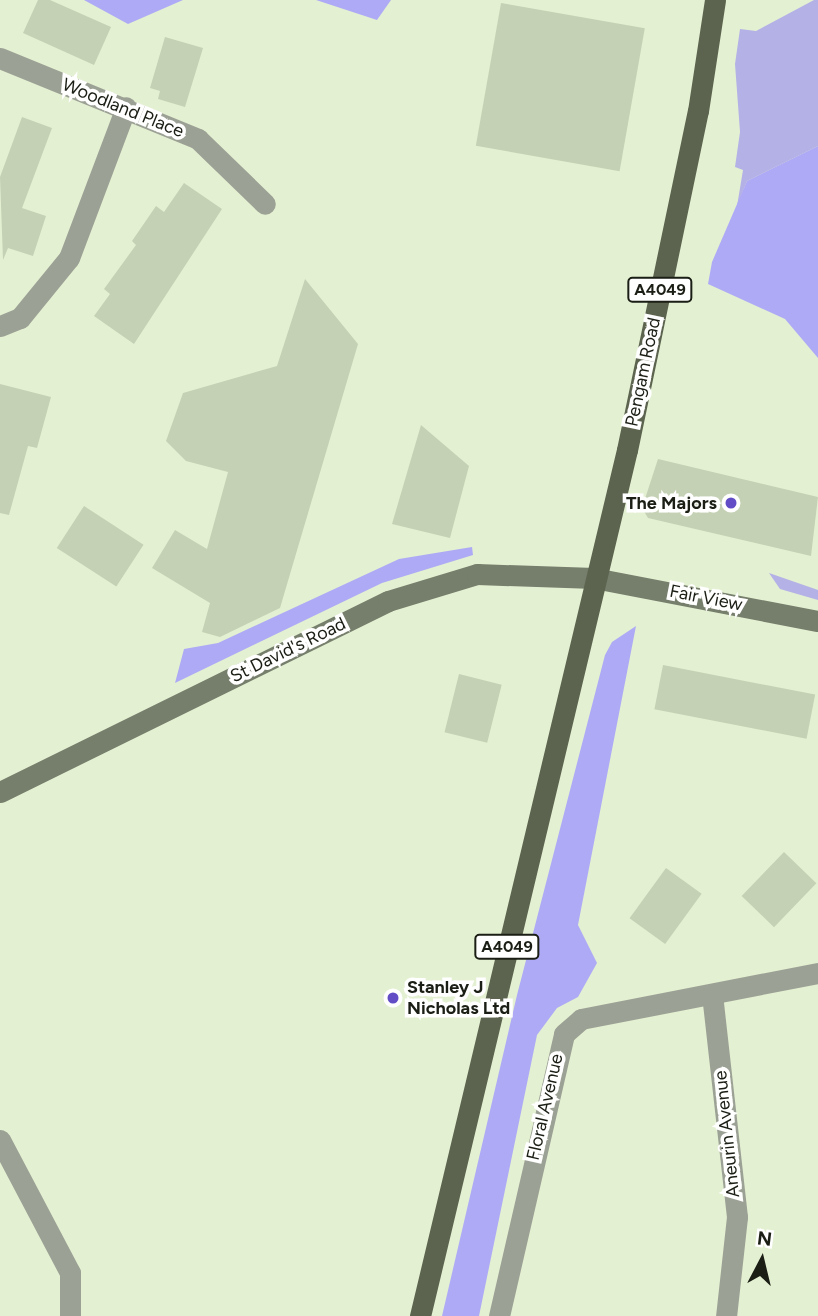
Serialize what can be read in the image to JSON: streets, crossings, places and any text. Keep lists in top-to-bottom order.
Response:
{
  "streets": {
    "main road": [
      "A4049",
      "Pengam Road",
      "Fair View",
      "St David's Road"
    ],
    "street": ["Woodland Place", "Floral Avenue", "Aneurin Avenue"]
  },
  "crossings": [
    ["A4049", "Pengam Road"],
    ["A4049", "Fair View"],
    ["A4049", "St David's Road"],
    ["Pengam Road", "Fair View"],
    ["Pengam Road", "St David's Road"],
    ["Fair View", "St David's Road"],
    ["Floral Avenue", "Aneurin Avenue"]
  ],
  "places": ["The Majors", "Stanley J Nicholas Ltd"],
  "north": "top"
}
